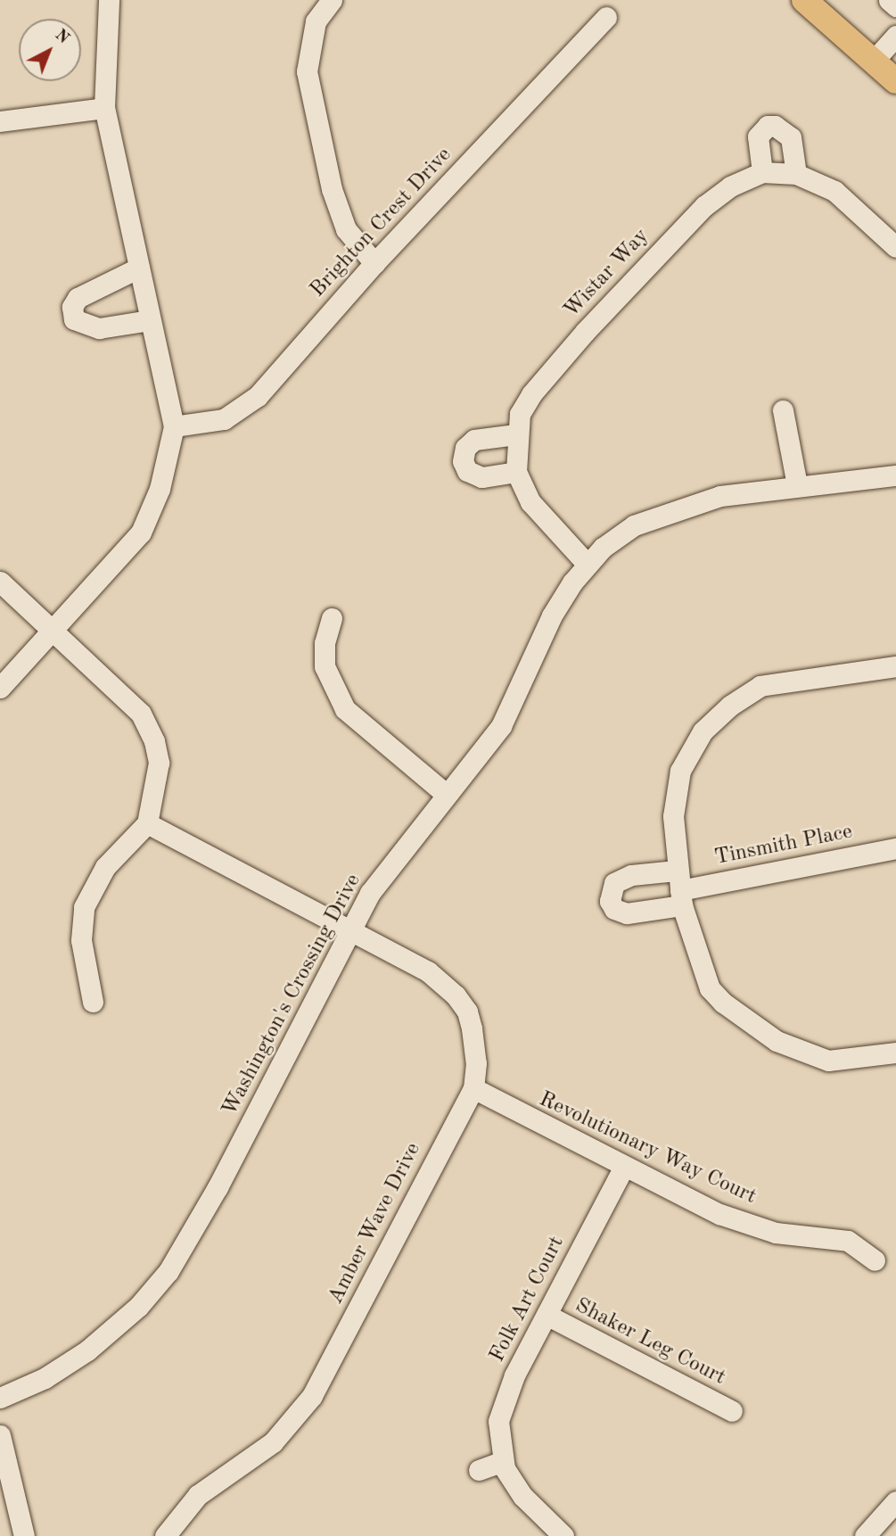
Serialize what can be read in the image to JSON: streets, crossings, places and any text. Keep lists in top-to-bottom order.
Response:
{
  "streets": {
    "street": [
      "Brighton Crest Drive",
      "Wistar Way",
      "Tinsmith Place",
      "Washington's Crossing Drive",
      "Revolutionary Way Court",
      "Amber Wave Drive",
      "Folk Art Court",
      "Shaker Leg Court"
    ]
  },
  "crossings": [
    ["Wistar Way", "Washington's Crossing Drive"],
    ["Washington's Crossing Drive", "Amber Wave Drive"],
    ["Revolutionary Way Court", "Amber Wave Drive"],
    ["Revolutionary Way Court", "Folk Art Court"],
    ["Folk Art Court", "Shaker Leg Court"]
  ],
  "north": "top right"
}
